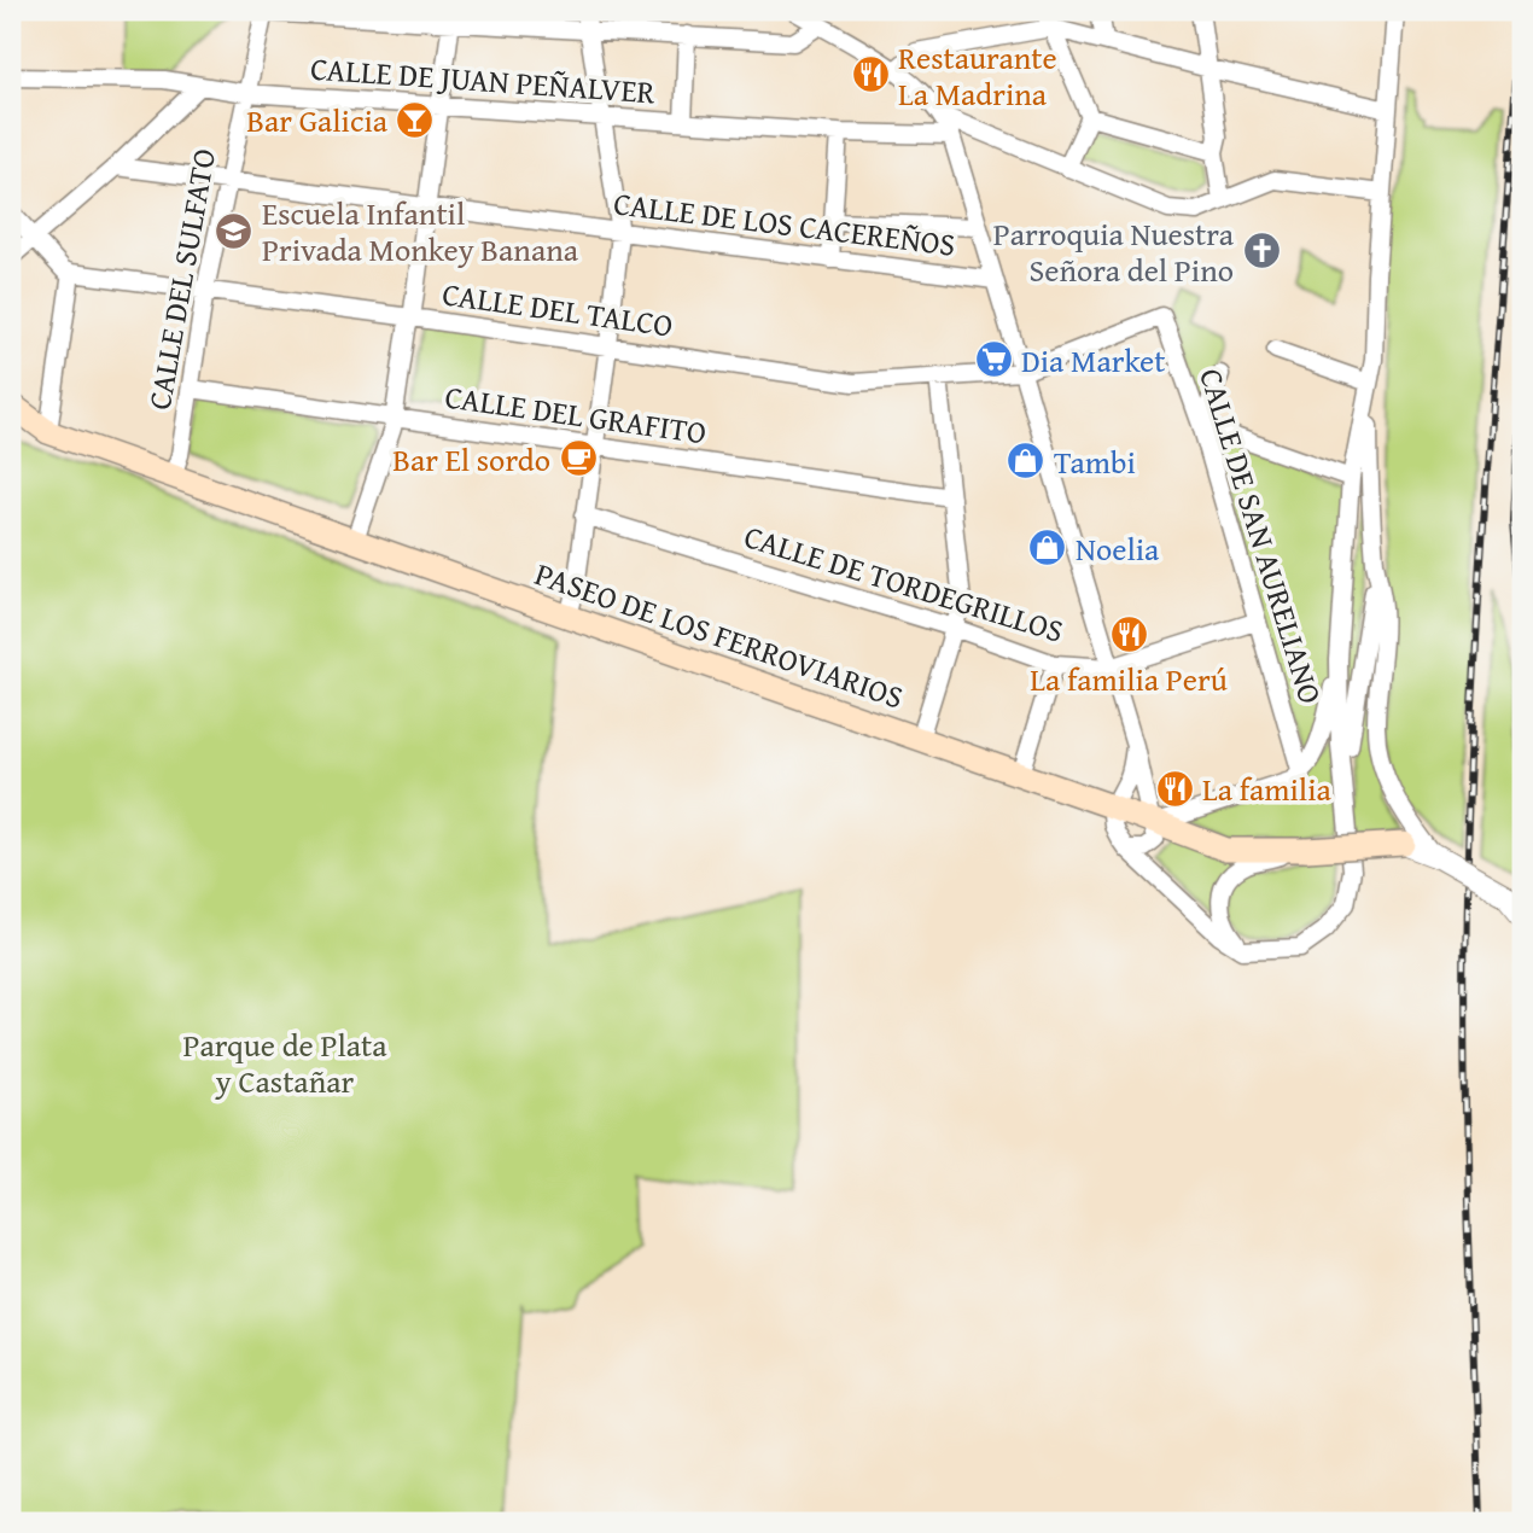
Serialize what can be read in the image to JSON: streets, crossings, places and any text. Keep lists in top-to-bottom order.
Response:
{
  "streets": {
    "main road": ["PASEO DE LOS FERROVIARIOS"],
    "street": [
      "CALLE DE JUAN PEÑALVER",
      "CALLE DE LOS CACEREÑOS",
      "CALLE DEL SULFATO",
      "CALLE DEL TALCO",
      "CALLE DEL GRAFITO",
      "CALLE DE SAN AURELIANO",
      "CALLE DE TORDEGRILLOS"
    ]
  },
  "crossings": [
    ["CALLE DE JUAN PEÑALVER", "CALLE DEL SULFATO"],
    ["CALLE DE LOS CACEREÑOS", "CALLE DEL SULFATO"],
    ["CALLE DEL SULFATO", "CALLE DEL TALCO"],
    ["CALLE DEL SULFATO", "CALLE DEL GRAFITO"],
    ["CALLE DEL SULFATO", "PASEO DE LOS FERROVIARIOS"],
    ["CALLE DEL TALCO", "CALLE DE SAN AURELIANO"],
    ["CALLE DE SAN AURELIANO", "CALLE DE TORDEGRILLOS"]
  ],
  "parks": ["Parque de Plata y Castañar"],
  "places": {
    "restaurant": ["Restaurante La Madrina", "La familia Perú", "La familia"],
    "bar": ["Bar Galicia"],
    "school or university": ["Escuela Infantil Privada Monkey Banana"],
    "church": ["Parroquia Nuestra Señora del Pino"],
    "supermarket": ["Dia Market"],
    "cafe": ["Bar El sordo"],
    "shop": ["Tambi", "Noelia"]
  }
}
